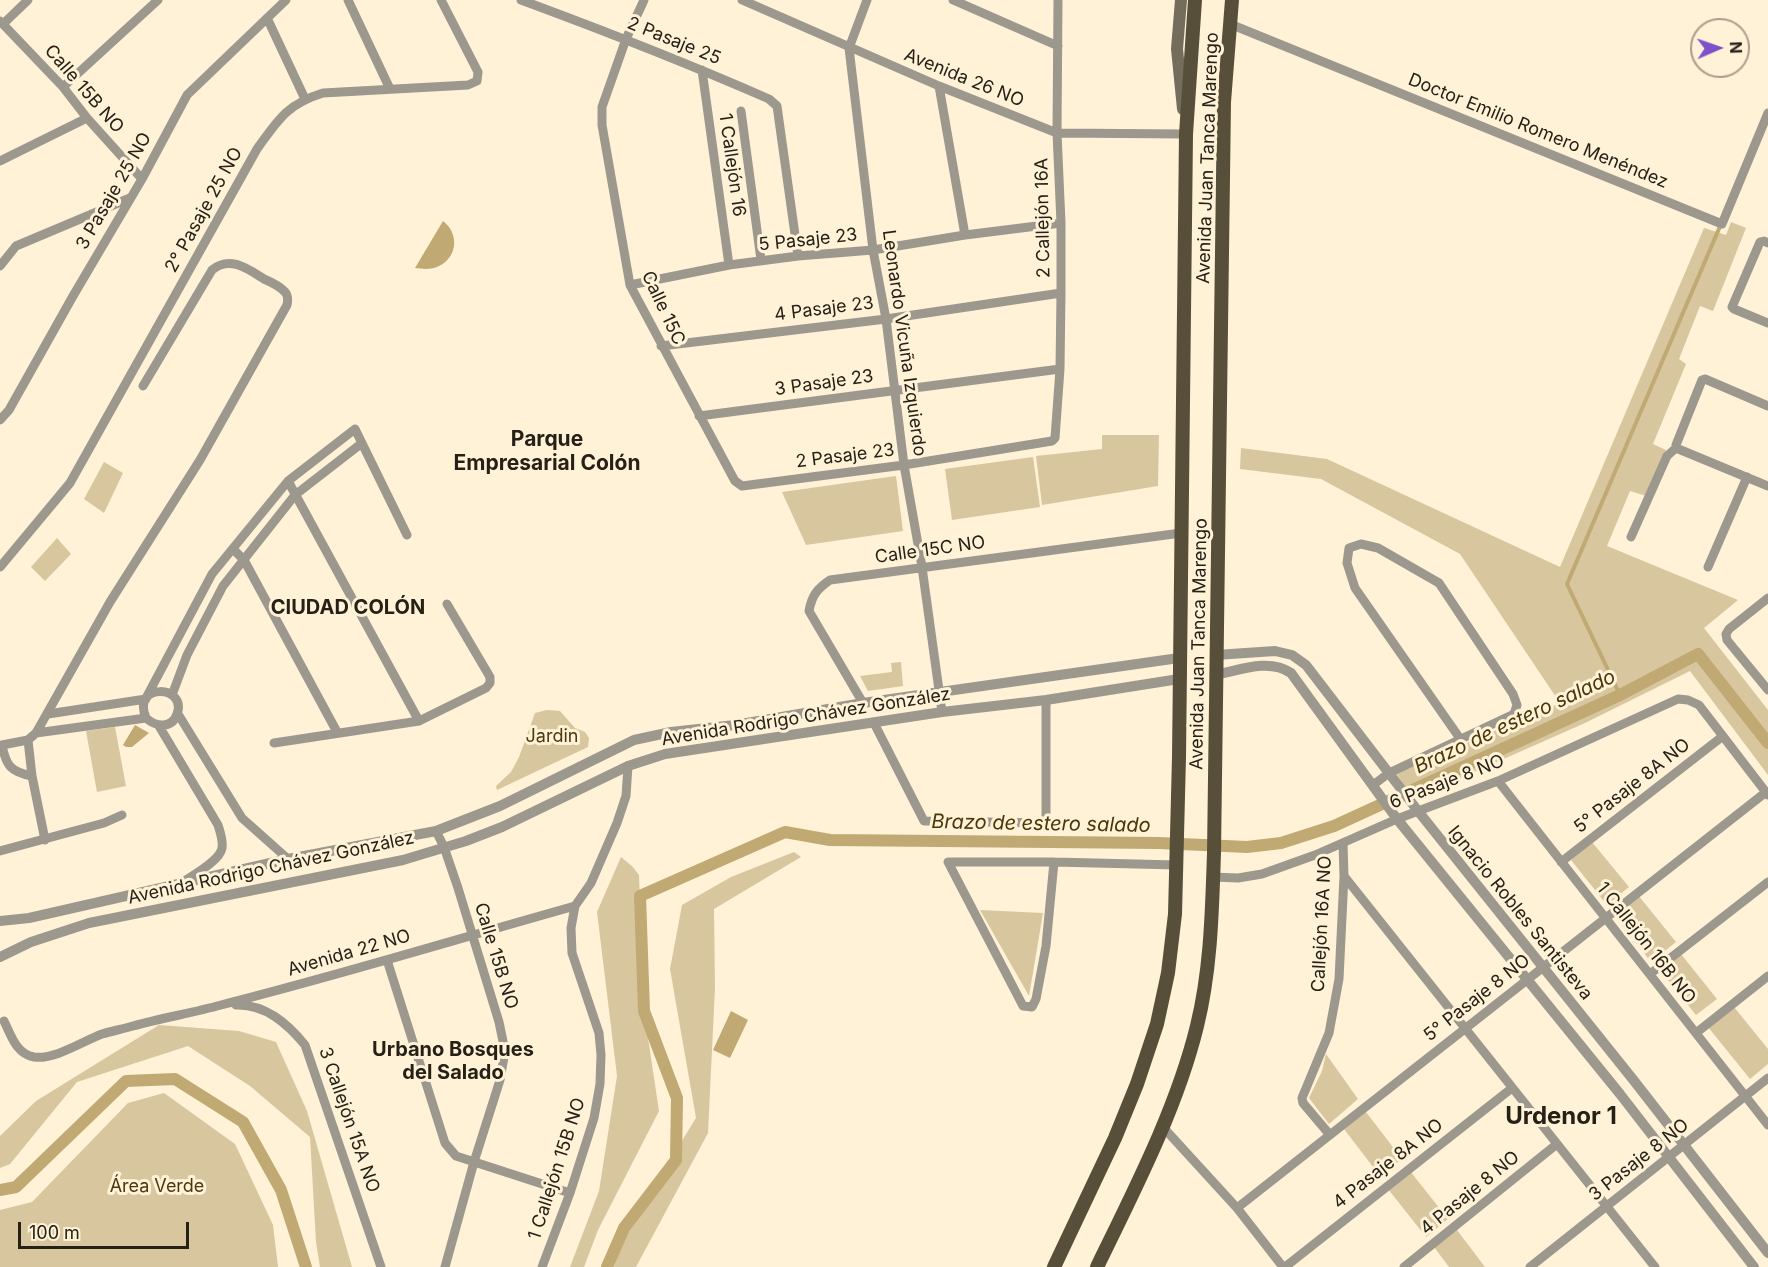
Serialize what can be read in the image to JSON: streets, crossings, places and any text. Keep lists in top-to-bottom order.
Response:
{
  "streets": {
    "main road": ["Avenida Juan Tanca Marengo"],
    "street": [
      "2 Pasaje 25",
      "Avenida 26 NO",
      "Calle 15B NO",
      "Doctor Emilio Romero Menéndez",
      "1 Callejón 16",
      "3 Pasaje 25 NO",
      "2° Pasaje 25 NO",
      "2 Callejón 16A",
      "5 Pasaje 23",
      "Calle 15C",
      "4 Pasaje 23",
      "Leonardo Vicuña Izquierdo",
      "3 Pasaje 23",
      "2 Pasaje 23",
      "Calle 15C NO",
      "Avenida Rodrigo Chávez González",
      "6 Pasaje 8 NO",
      "5° Pasaje 8A NO",
      "Ignacio Robles Santisteva",
      "Callejón 16A NO",
      "1 Callejón 16B NO",
      "Avenida 22 NO",
      "5° Pasaje 8 NO",
      "3 Callejón 15A NO",
      "3 Pasaje 8 NO",
      "4 Pasaje 8A NO",
      "1 Callejón 15B NO",
      "4 Pasaje 8 NO"
    ]
  },
  "crossings": [
    ["2 Pasaje 25", "1 Callejón 16"],
    ["2 Pasaje 25", "5 Pasaje 23"],
    ["2 Pasaje 25", "Calle 15C"],
    ["Avenida 26 NO", "Avenida Juan Tanca Marengo"],
    ["Avenida 26 NO", "2 Callejón 16A"],
    ["Avenida 26 NO", "Leonardo Vicuña Izquierdo"],
    ["Calle 15B NO", "3 Pasaje 25 NO"],
    ["Calle 15B NO", "Avenida Rodrigo Chávez González"],
    ["Calle 15B NO", "Avenida 22 NO"],
    ["Doctor Emilio Romero Menéndez", "Avenida Juan Tanca Marengo"],
    ["Avenida Juan Tanca Marengo", "Calle 15C NO"],
    ["Avenida Juan Tanca Marengo", "Avenida Rodrigo Chávez González"],
    ["Avenida Juan Tanca Marengo", "6 Pasaje 8 NO"],
    ["Avenida Juan Tanca Marengo", "Ignacio Robles Santisteva"],
    ["1 Callejón 16", "5 Pasaje 23"],
    ["2 Callejón 16A", "5 Pasaje 23"],
    ["2 Callejón 16A", "4 Pasaje 23"],
    ["2 Callejón 16A", "3 Pasaje 23"],
    ["2 Callejón 16A", "2 Pasaje 23"],
    ["5 Pasaje 23", "Calle 15C"],
    ["5 Pasaje 23", "Leonardo Vicuña Izquierdo"],
    ["Calle 15C", "4 Pasaje 23"],
    ["Calle 15C", "3 Pasaje 23"],
    ["Calle 15C", "2 Pasaje 23"],
    ["4 Pasaje 23", "Leonardo Vicuña Izquierdo"],
    ["Leonardo Vicuña Izquierdo", "3 Pasaje 23"],
    ["Leonardo Vicuña Izquierdo", "2 Pasaje 23"],
    ["Leonardo Vicuña Izquierdo", "Calle 15C NO"],
    ["Leonardo Vicuña Izquierdo", "Avenida Rodrigo Chávez González"],
    ["Calle 15C NO", "Avenida Rodrigo Chávez González"],
    ["6 Pasaje 8 NO", "5° Pasaje 8A NO"],
    ["6 Pasaje 8 NO", "Ignacio Robles Santisteva"],
    ["6 Pasaje 8 NO", "Callejón 16A NO"],
    ["6 Pasaje 8 NO", "1 Callejón 16B NO"],
    ["5° Pasaje 8A NO", "1 Callejón 16B NO"],
    ["Ignacio Robles Santisteva", "5° Pasaje 8 NO"],
    ["Ignacio Robles Santisteva", "3 Pasaje 8 NO"],
    ["Callejón 16A NO", "5° Pasaje 8 NO"],
    ["1 Callejón 16B NO", "5° Pasaje 8 NO"],
    ["1 Callejón 16B NO", "3 Pasaje 8 NO"],
    ["Avenida 22 NO", "3 Callejón 15A NO"],
    ["Avenida 22 NO", "1 Callejón 15B NO"]
  ],
  "districts": [
    "Parque Empresarial Colón",
    "CIUDAD COLÓN",
    "Urbano Bosques del Salado",
    "Urdenor 1"
  ],
  "water": ["Brazo de estero salado"],
  "parks": ["Jardin", "Área Verde"],
  "scale_bar": "100 m",
  "north": "right"
}
